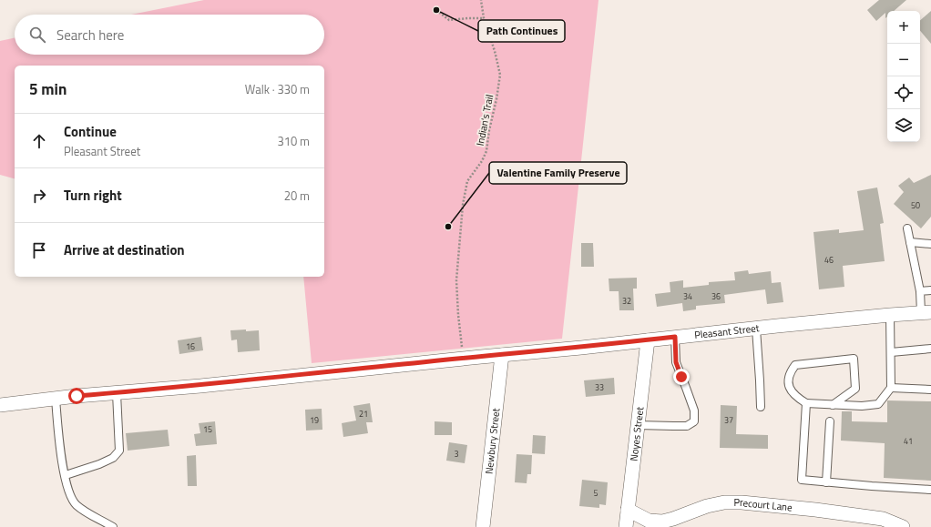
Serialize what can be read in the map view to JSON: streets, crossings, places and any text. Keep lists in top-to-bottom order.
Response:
{
  "streets": {
    "street": [
      "Pleasant Street",
      "Noyes Street",
      "Newbury Street",
      "Precourt Lane"
    ],
    "path": ["Indian's Trail"]
  },
  "crossings": [
    ["Pleasant Street", "Noyes Street"],
    ["Pleasant Street", "Newbury Street"],
    ["Noyes Street", "Precourt Lane"]
  ],
  "places": ["Path Continues", "Valentine Family Preserve"],
  "house_numbers": [
    "50",
    "46",
    "34",
    "36",
    "32",
    "16",
    "33",
    "21",
    "19",
    "37",
    "15",
    "41",
    "3",
    "5"
  ],
  "page": {
    "map_buttons": ["+", "−"],
    "search": "Search here",
    "heading": ["5 min", "Walk · 330 m"],
    "list": [
      ["Continue", "Pleasant Street", "310 m"],
      ["Turn right", "20 m"],
      "Arrive at destination"
    ]
  }
}
